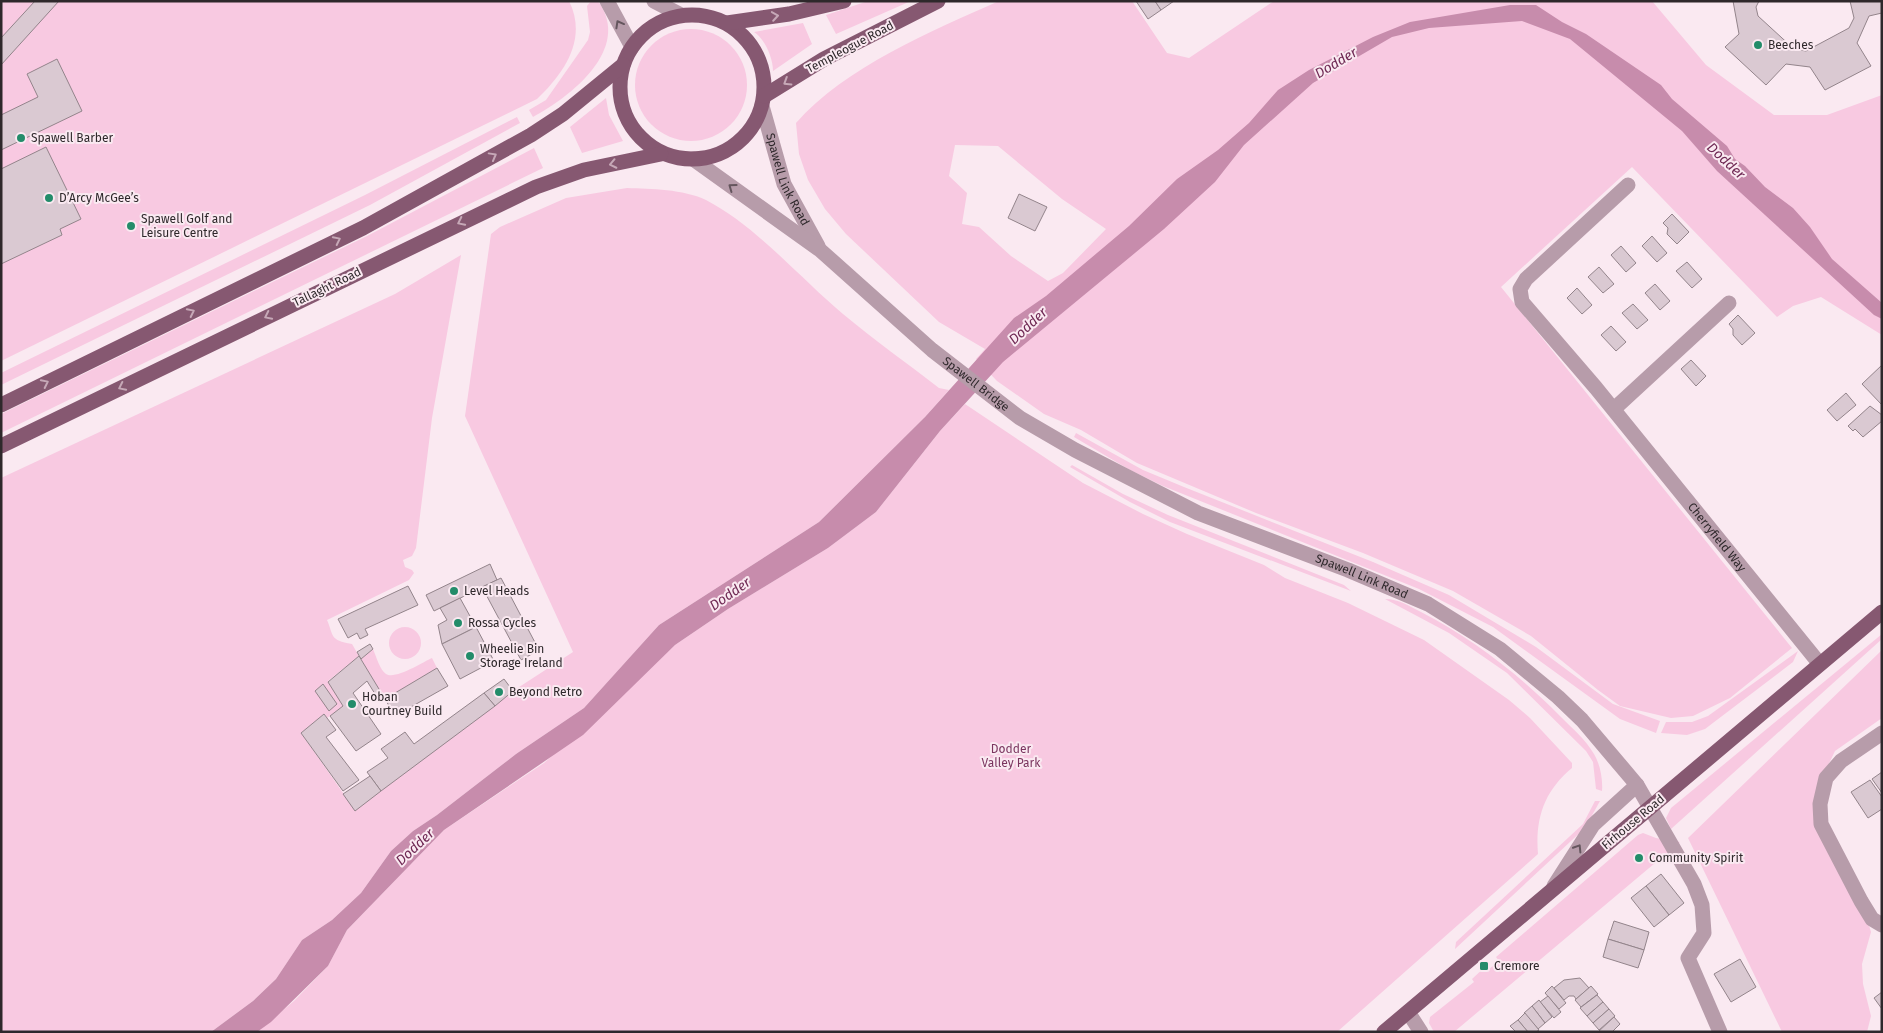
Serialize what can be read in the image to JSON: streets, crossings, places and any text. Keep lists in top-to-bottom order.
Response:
{
  "streets": {
    "main road": ["Templeogue Road", "Tallaght Road", "Firhouse Road"],
    "street": ["Spawell Link Road", "Spawell Bridge", "Cherryfield Way"]
  },
  "crossings": [
    ["Templeogue Road", "Spawell Link Road"],
    ["Templeogue Road", "Tallaght Road"],
    ["Spawell Link Road", "Tallaght Road"],
    ["Spawell Link Road", "Spawell Bridge"],
    ["Spawell Link Road", "Firhouse Road"],
    ["Cherryfield Way", "Firhouse Road"]
  ],
  "water": ["Dodder"],
  "parks": ["Dodder Valley Park"],
  "places": {
    "other": [
      "Beeches",
      "Spawell Barber",
      "D’Arcy McGee’s",
      "Spawell Golf and Leisure Centre",
      "Level Heads",
      "Rossa Cycles",
      "Wheelie Bin Storage Ireland",
      "Beyond Retro",
      "Hoban Courtney Build",
      "Community Spirit"
    ],
    "transit": ["Cremore"]
  }
}
